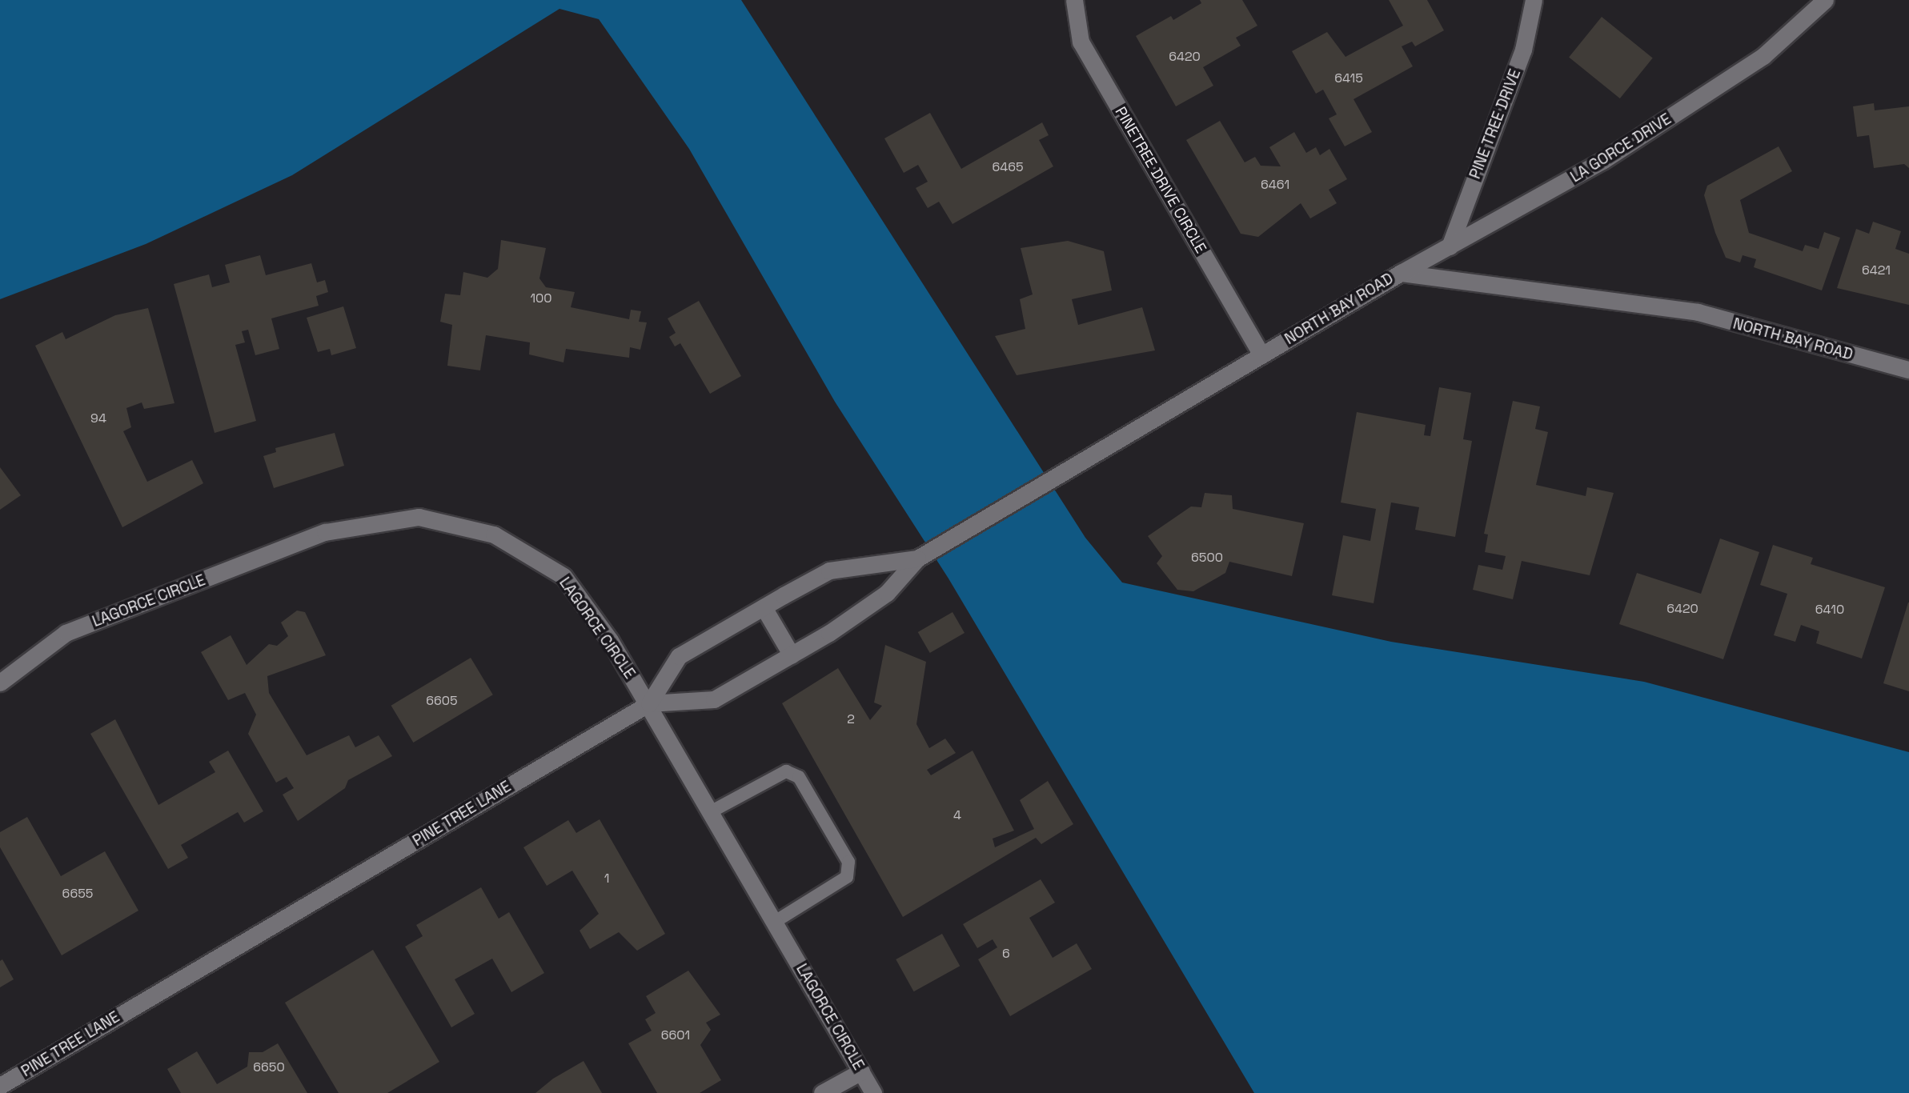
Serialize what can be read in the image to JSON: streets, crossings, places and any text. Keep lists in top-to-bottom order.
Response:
{
  "streets": {
    "street": [
      "PINE TREE DRIVE",
      "LA GORCE DRIVE",
      "PINETREE DRIVE CIRCLE",
      "NORTH BAY ROAD",
      "LAGORCE CIRCLE",
      "PINE TREE LANE"
    ]
  },
  "crossings": [
    ["PINE TREE DRIVE", "LA GORCE DRIVE"],
    ["LA GORCE DRIVE", "NORTH BAY ROAD"],
    ["PINETREE DRIVE CIRCLE", "NORTH BAY ROAD"],
    ["NORTH BAY ROAD", "PINE TREE LANE"],
    ["LAGORCE CIRCLE", "PINE TREE LANE"]
  ],
  "house_numbers": [
    "6420",
    "6415",
    "6465",
    "6461",
    "6421",
    "100",
    "94",
    "6500",
    "6420",
    "6410",
    "6605",
    "2",
    "4",
    "1",
    "6655",
    "6",
    "6601",
    "6650"
  ]
}
